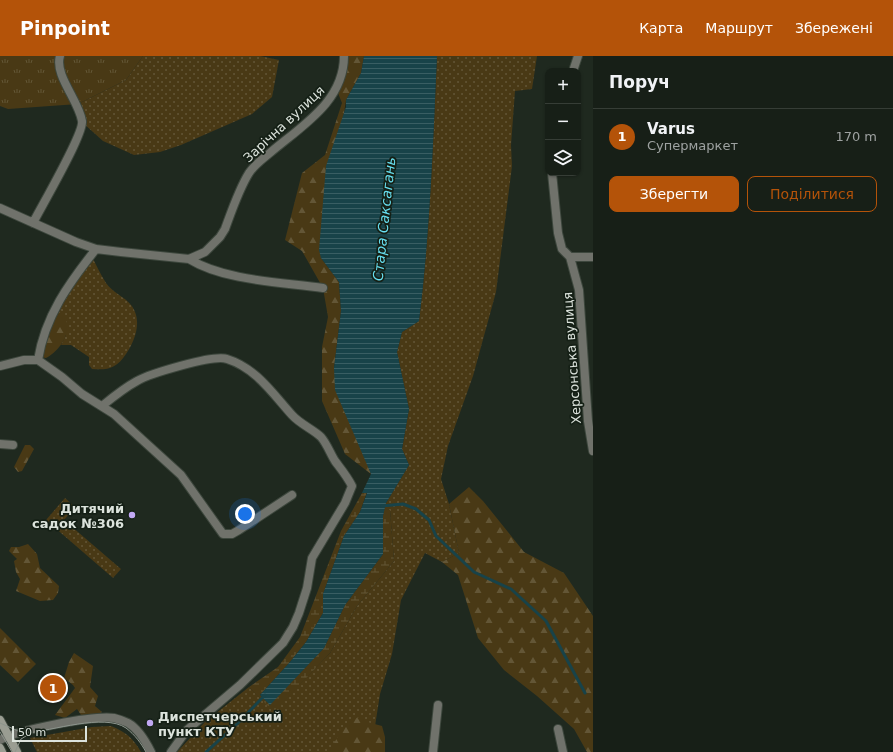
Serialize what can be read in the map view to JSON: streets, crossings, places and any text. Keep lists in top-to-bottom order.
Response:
{
  "streets": {
    "street": ["Зарічна вулиця", "Херсонська вулиця"]
  },
  "water": ["Стара Саксагань"],
  "places": ["Дитячий садок №306", "Диспетчерський пункт КТУ"],
  "scale_bar": "50 m",
  "page": {
    "header": "Pinpoint",
    "nav": ["Карта", "Маршрут", "Збережені"],
    "heading": "Поруч",
    "map_buttons": ["+", "−"],
    "list": [
      {
        "mark": "1",
        "name": "Varus",
        "note": "Супермаркет",
        "value": "170 m"
      }
    ],
    "buttons": ["Зберегти", "Поділитися"],
    "pins": "1",
    "scale": "50 m"
  }
}
